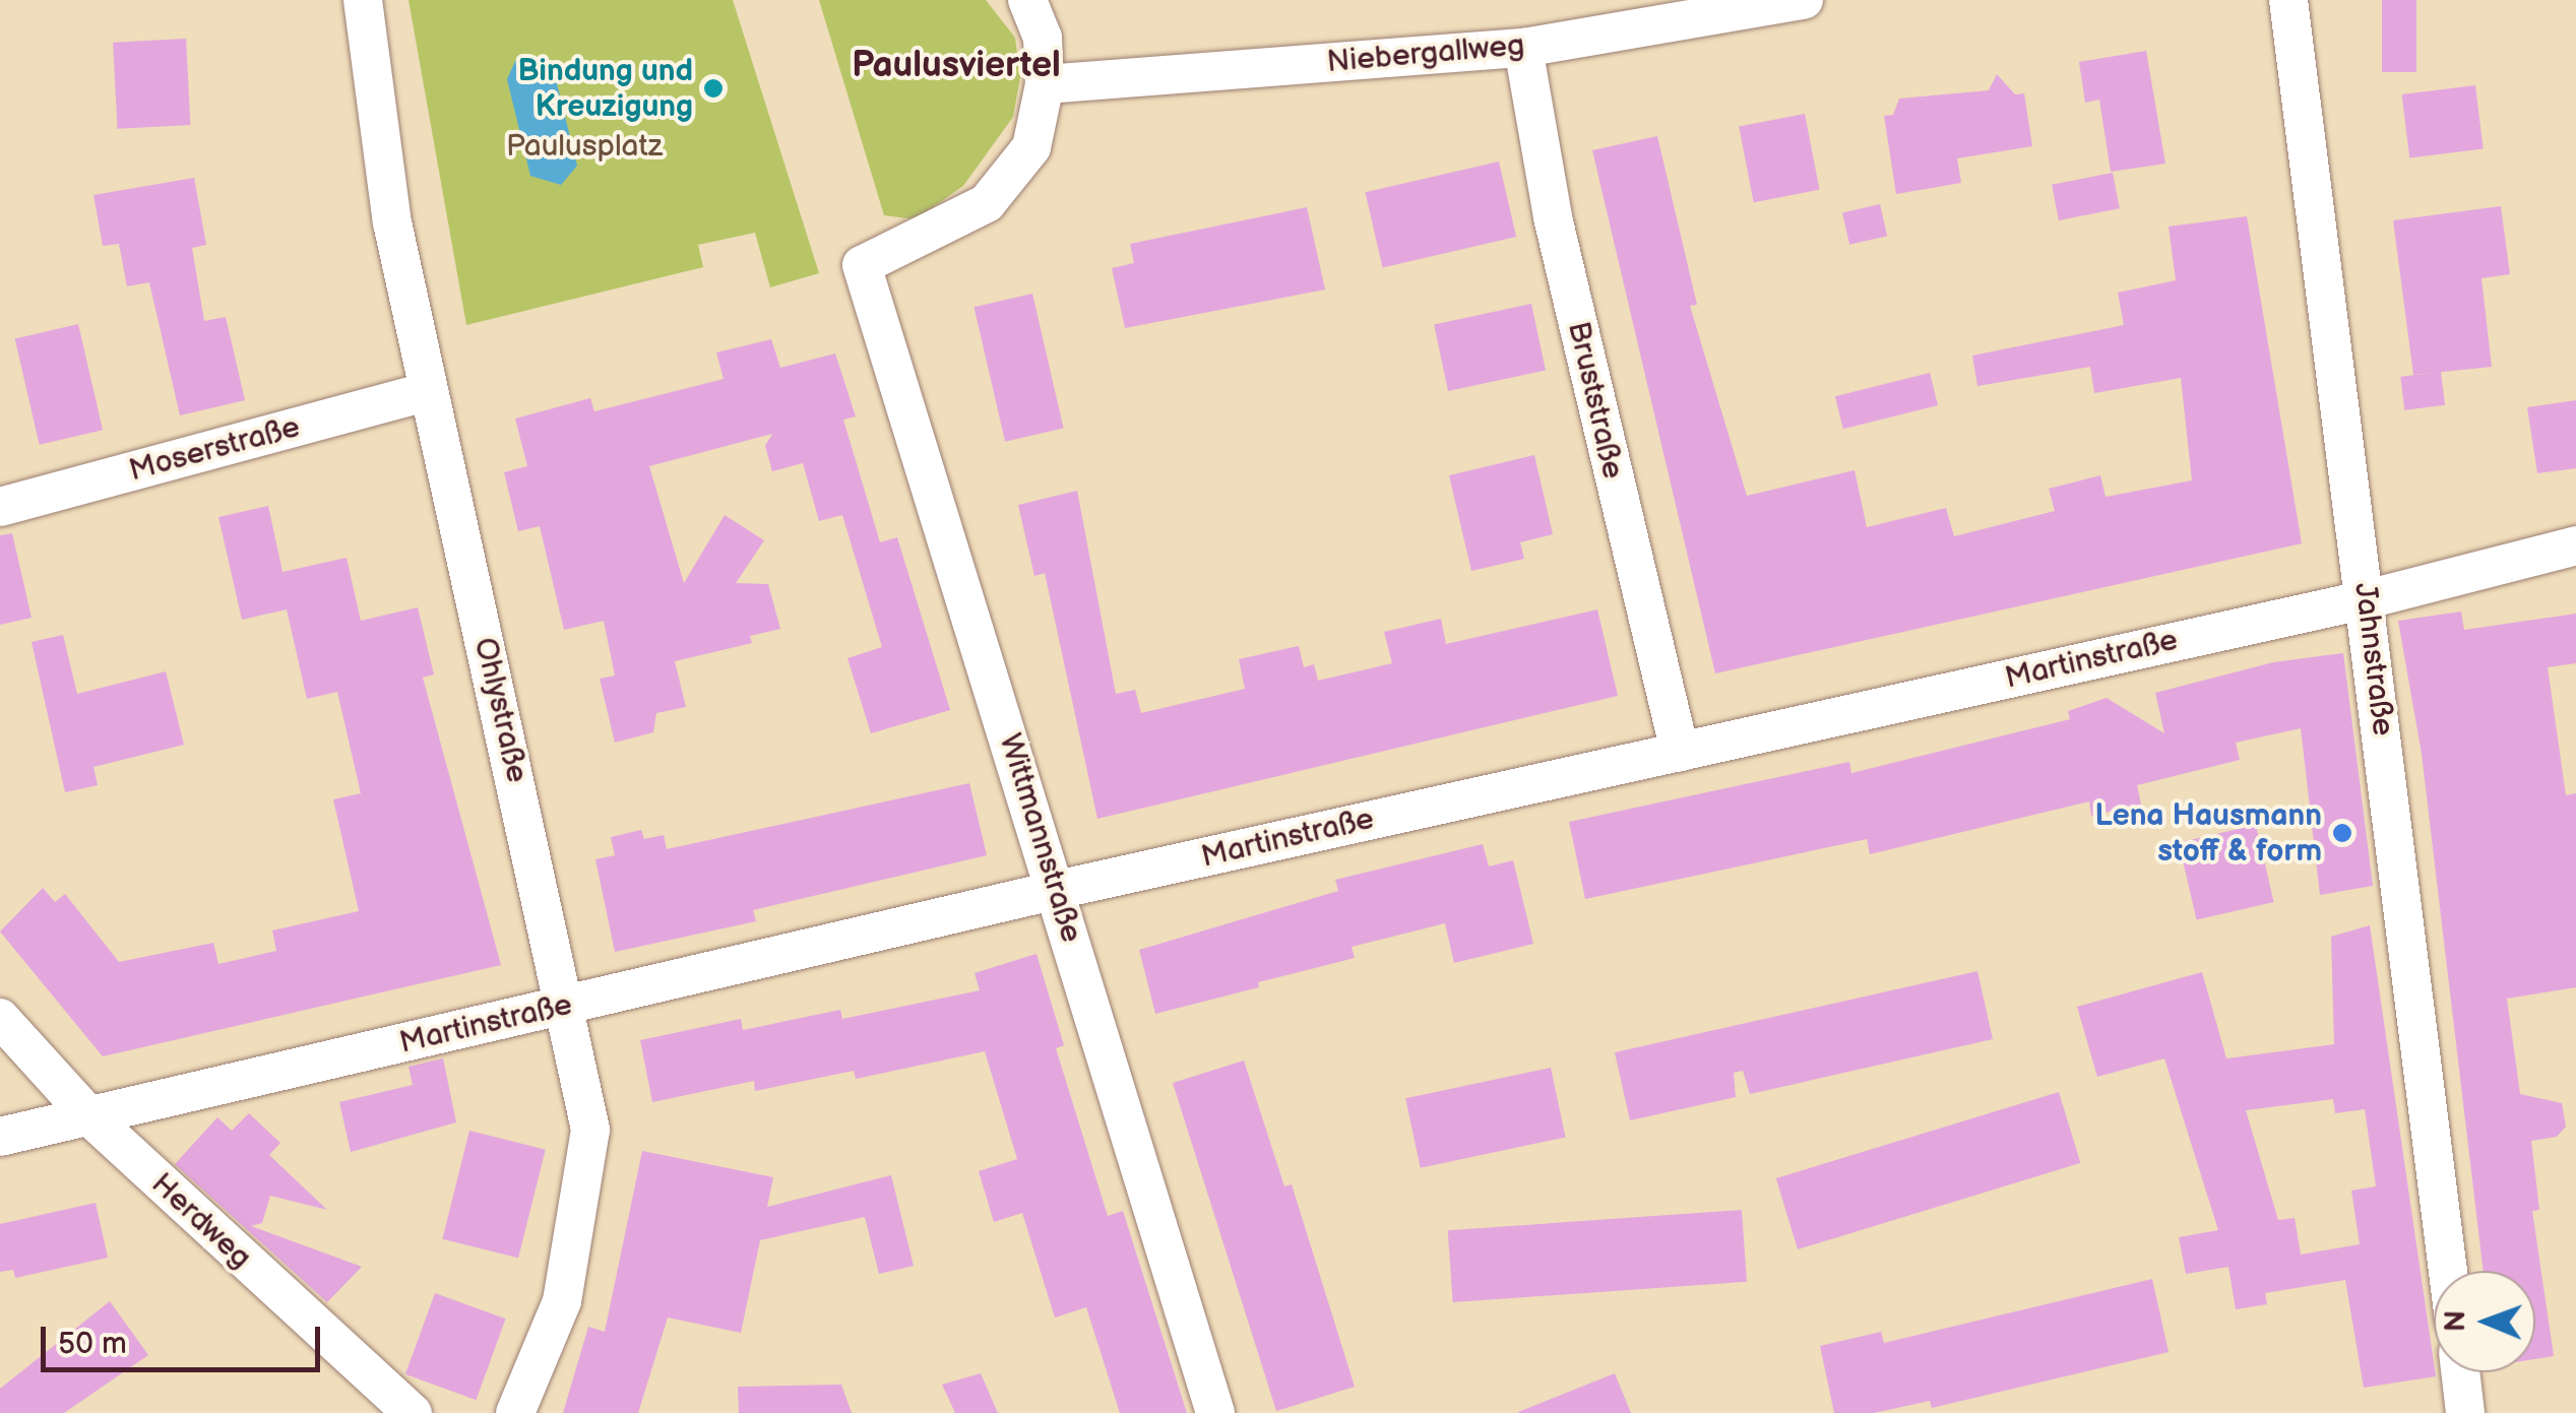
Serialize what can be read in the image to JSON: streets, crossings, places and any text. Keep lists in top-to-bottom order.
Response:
{
  "streets": {
    "street": [
      "Niebergallweg",
      "Bruststraße",
      "Moserstraße",
      "Martinstraße",
      "Jahnstraße",
      "Ohlystraße",
      "Wittmannstraße",
      "Herdweg"
    ]
  },
  "crossings": [
    ["Niebergallweg", "Bruststraße"],
    ["Niebergallweg", "Wittmannstraße"],
    ["Bruststraße", "Martinstraße"],
    ["Moserstraße", "Ohlystraße"],
    ["Martinstraße", "Jahnstraße"],
    ["Martinstraße", "Ohlystraße"],
    ["Martinstraße", "Wittmannstraße"],
    ["Martinstraße", "Herdweg"]
  ],
  "districts": ["Paulusviertel"],
  "parks": ["Paulusplatz"],
  "places": ["Bindung und Kreuzigung", "Lena Hausmann stoff & form"],
  "scale_bar": "50 m",
  "north": "left"
}
